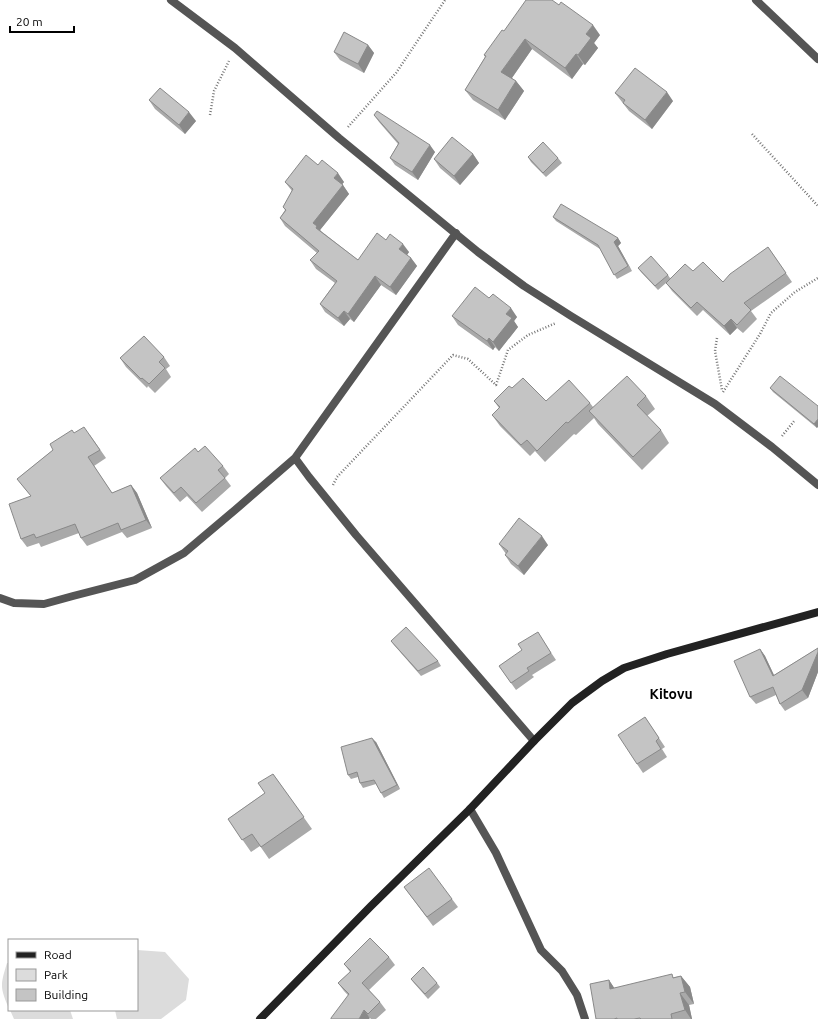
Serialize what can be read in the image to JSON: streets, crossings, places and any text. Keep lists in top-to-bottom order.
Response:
{
  "districts": ["Kitovu"],
  "legend": ["Road", "Park", "Building"],
  "scale_bar": "20 m"
}
